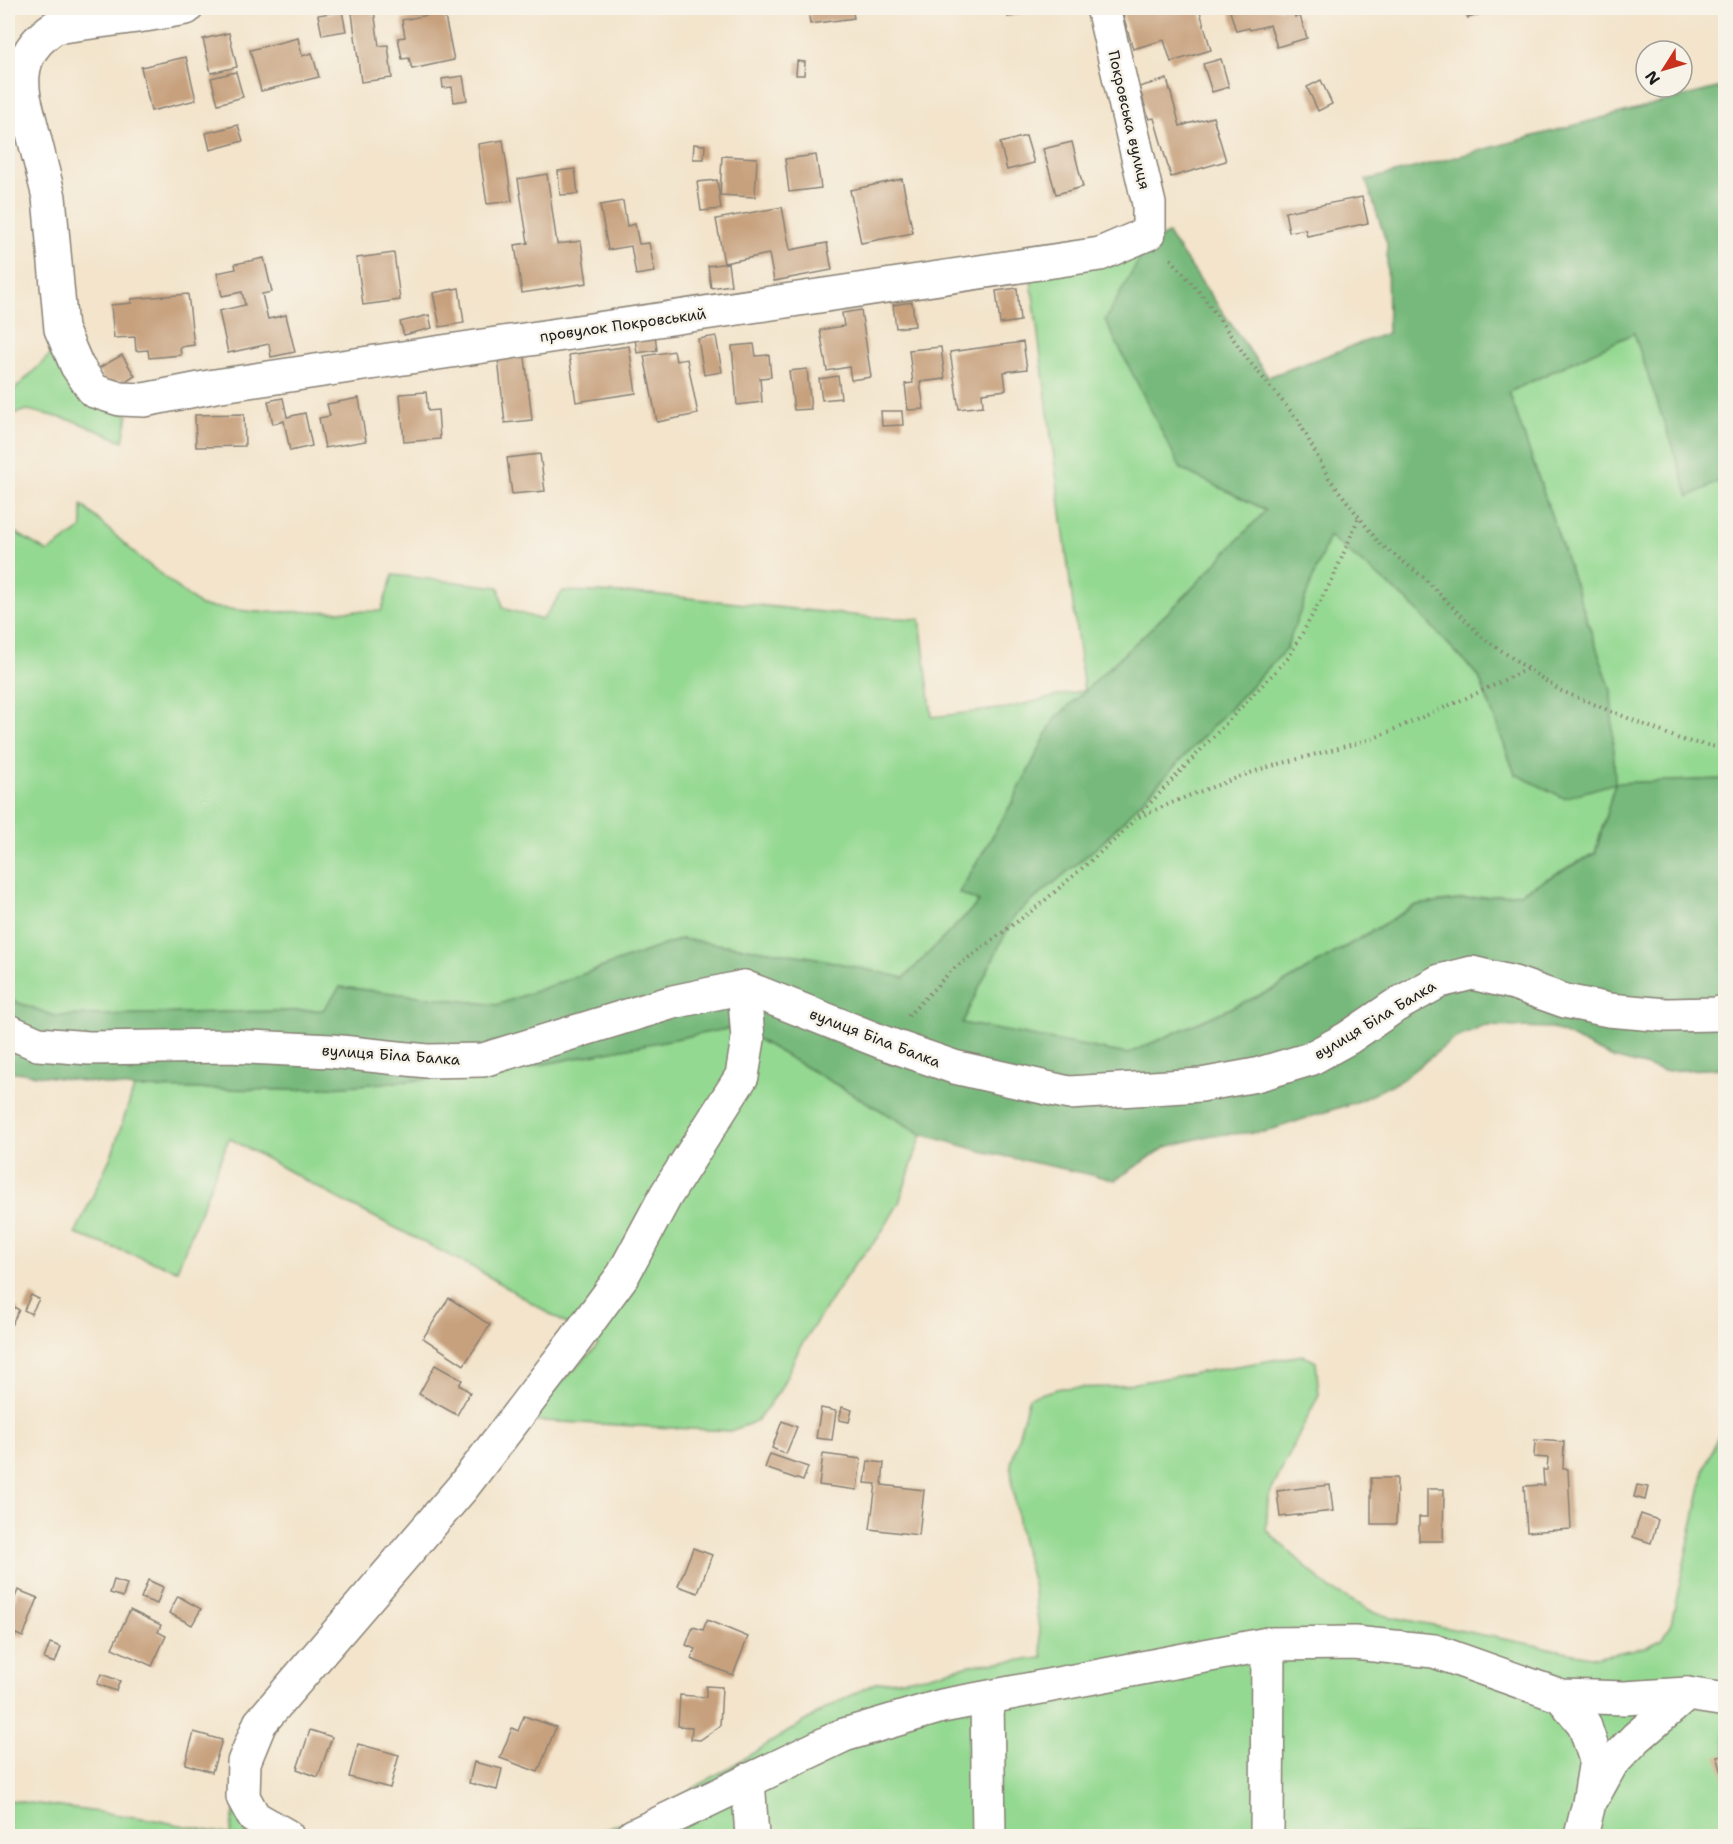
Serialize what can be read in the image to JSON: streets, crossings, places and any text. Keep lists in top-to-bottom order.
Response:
{
  "streets": {
    "street": ["Покровська вулиця", "провулок Покровський", "вулиця Біла Балка"]
  },
  "crossings": [
    ["Покровська вулиця", "провулок Покровський"]
  ],
  "north": "bottom left"
}
